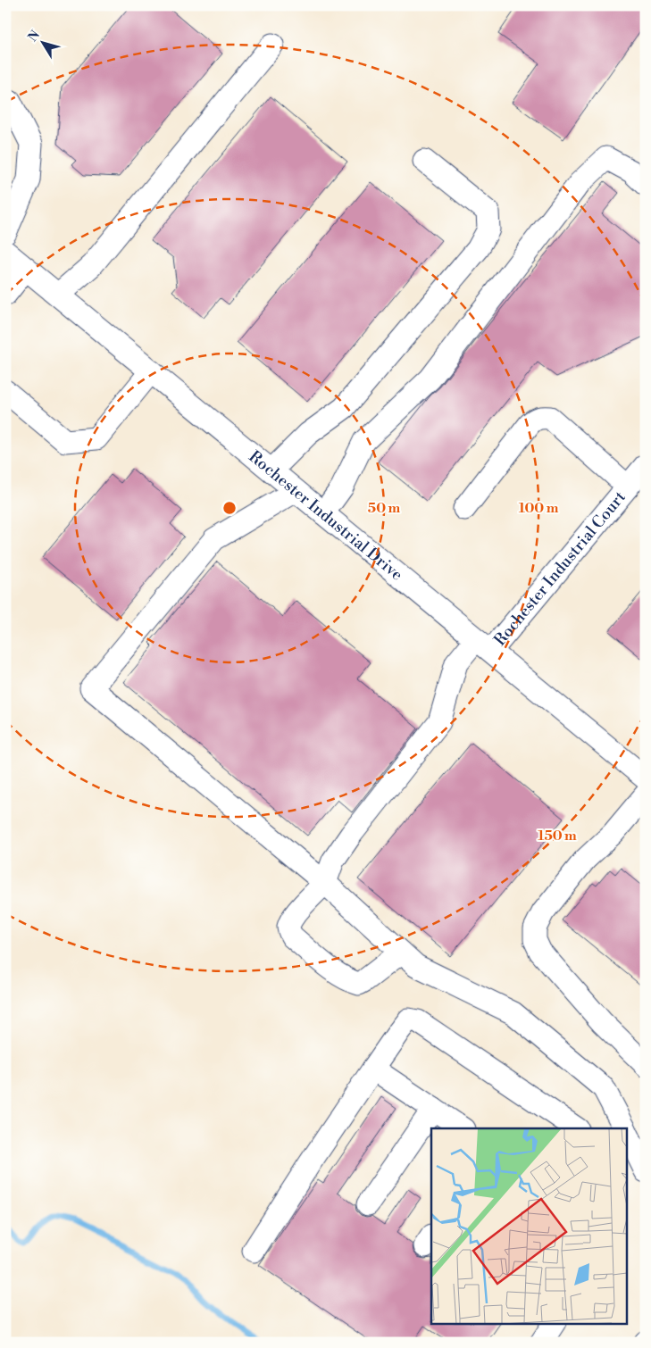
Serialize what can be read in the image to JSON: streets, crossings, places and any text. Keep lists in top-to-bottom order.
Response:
{
  "streets": {
    "street": ["Rochester Industrial Drive", "Rochester Industrial Court"]
  },
  "crossings": [
    ["Rochester Industrial Drive", "Rochester Industrial Court"]
  ],
  "north": "top left",
  "rings": ["50 m", "100 m", "150 m"]
}
